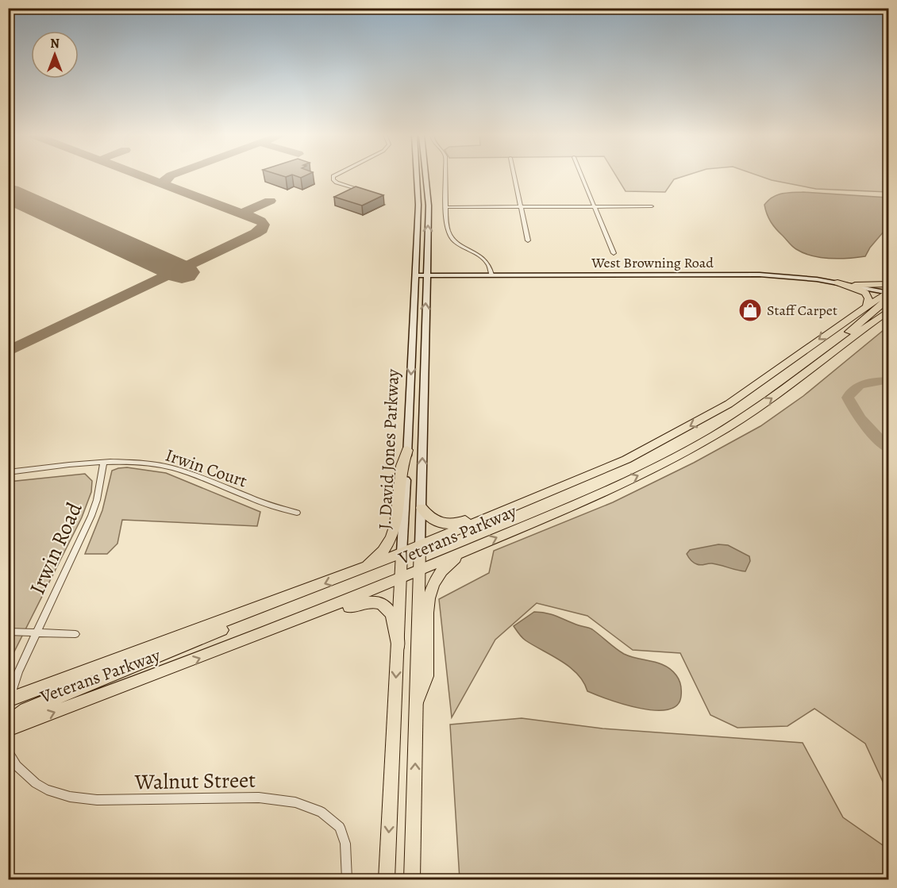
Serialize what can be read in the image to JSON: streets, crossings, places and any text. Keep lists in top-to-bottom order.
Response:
{
  "streets": {
    "highway": ["Veterans Parkway"],
    "main road": ["West Browning Road", "J. David Jones Parkway"],
    "street": ["Irwin Court", "Irwin Road", "Walnut Street"]
  },
  "crossings": [
    ["West Browning Road", "J. David Jones Parkway"],
    ["J. David Jones Parkway", "Veterans Parkway"],
    ["Irwin Court", "Irwin Road"],
    ["Veterans Parkway", "Irwin Road"]
  ],
  "places": {
    "shop": ["Staff Carpet"]
  },
  "north": "top"
}
